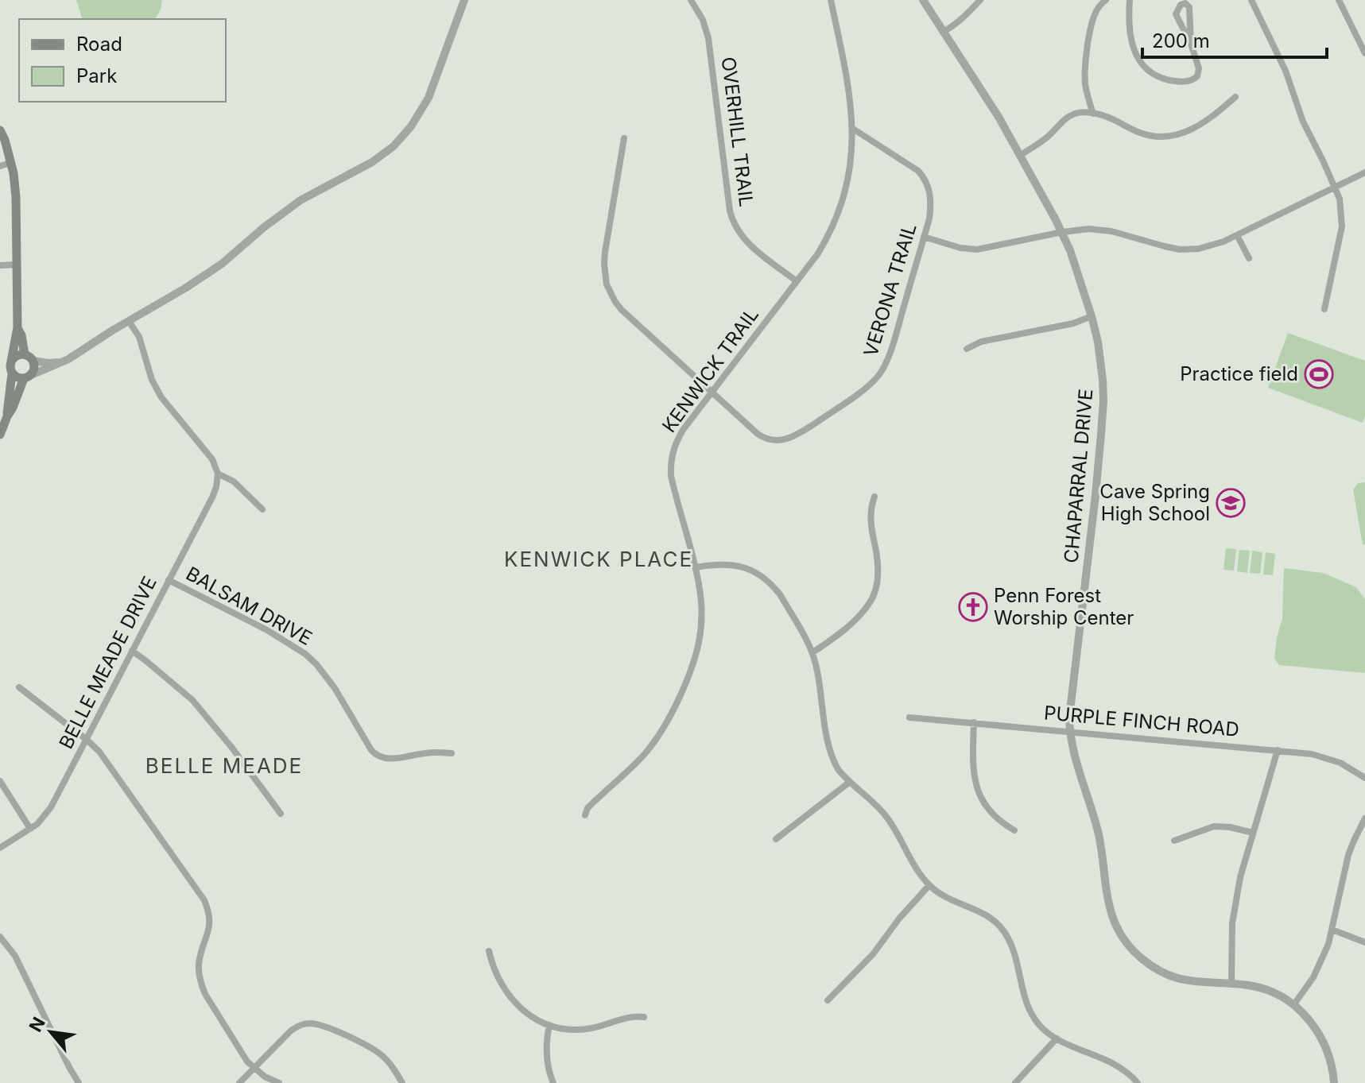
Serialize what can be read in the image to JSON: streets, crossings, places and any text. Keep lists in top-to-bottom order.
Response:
{
  "streets": {
    "street": [
      "OVERHILL TRAIL",
      "VERONA TRAIL",
      "KENWICK TRAIL",
      "CHAPARRAL DRIVE",
      "BALSAM DRIVE",
      "BELLE MEADE DRIVE",
      "PURPLE FINCH ROAD"
    ]
  },
  "crossings": [
    ["OVERHILL TRAIL", "KENWICK TRAIL"],
    ["VERONA TRAIL", "KENWICK TRAIL"],
    ["CHAPARRAL DRIVE", "PURPLE FINCH ROAD"],
    ["BALSAM DRIVE", "BELLE MEADE DRIVE"]
  ],
  "districts": ["KENWICK PLACE", "BELLE MEADE"],
  "places": {
    "sports": ["Practice field"],
    "school or university": ["Cave Spring High School"],
    "church": ["Penn Forest Worship Center"]
  },
  "legend": ["Road", "Park"],
  "scale_bar": "200 m",
  "north": "top left"
}
